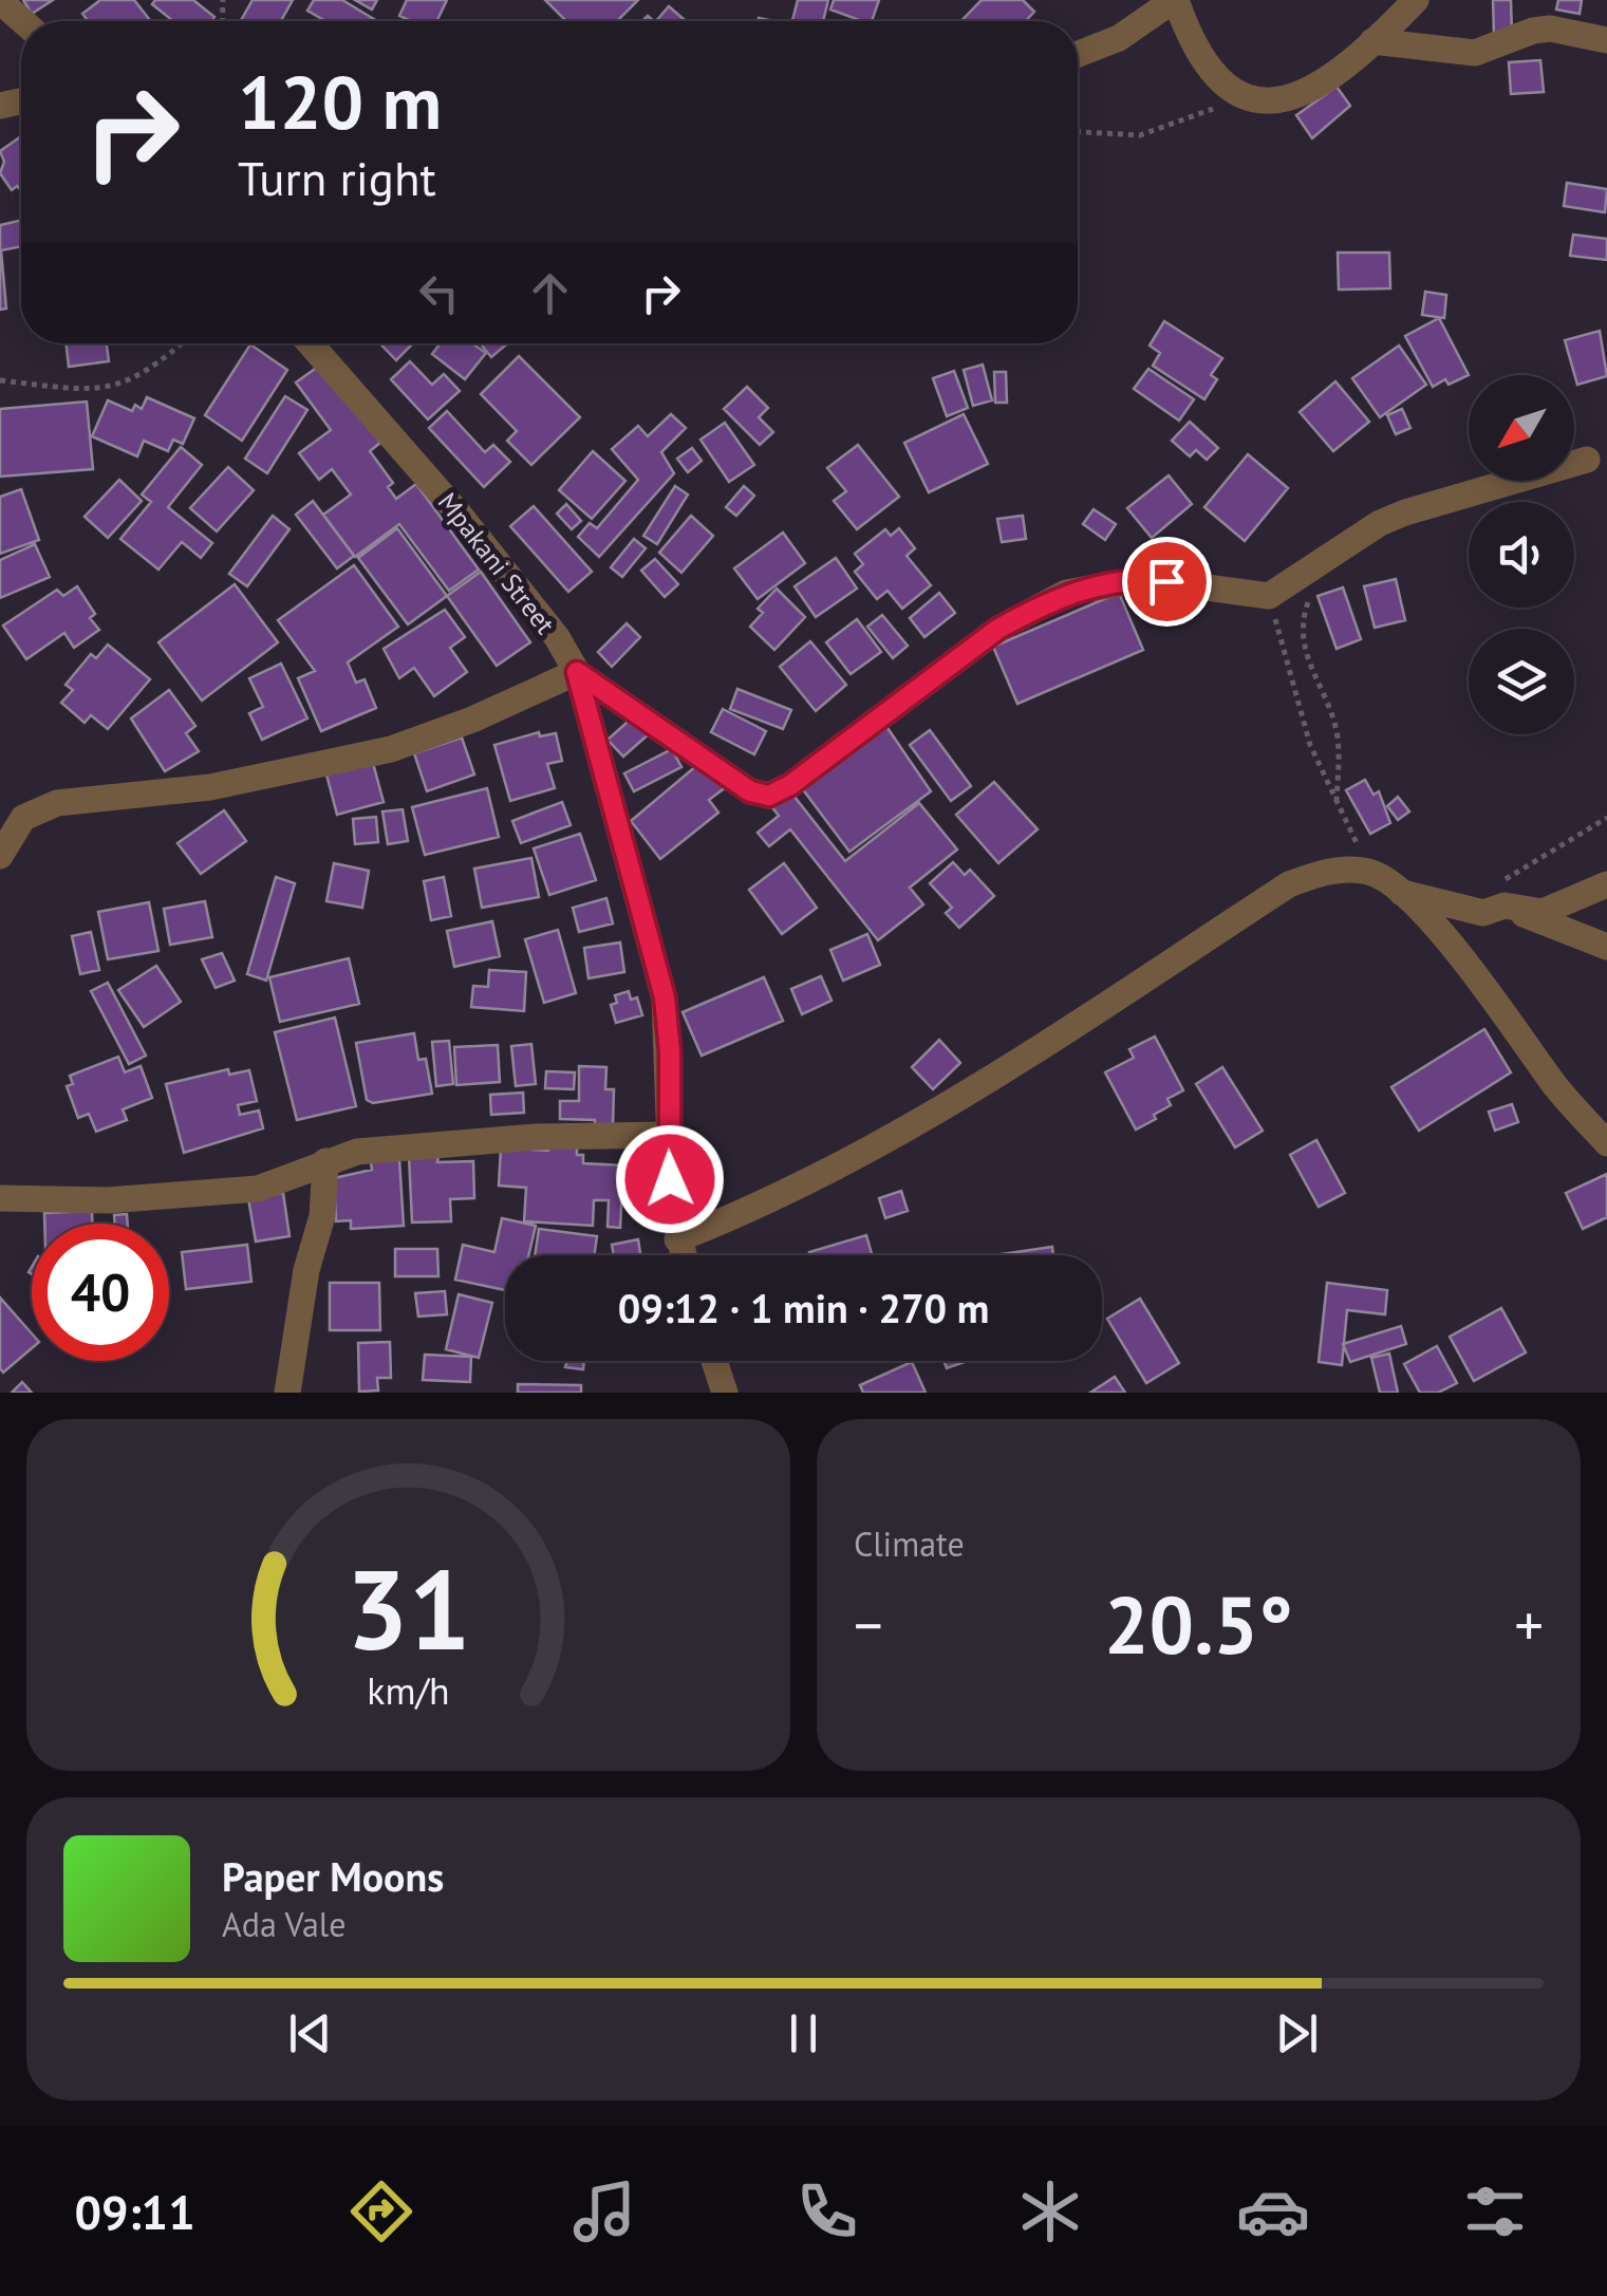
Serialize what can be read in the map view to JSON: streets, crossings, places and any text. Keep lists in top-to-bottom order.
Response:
{
  "streets": {
    "street": ["Mpakani Street"]
  },
  "north": "bottom left",
  "page": {
    "turn": ["120 m", "Turn right"],
    "limit": "40",
    "trip": "09:12 · 1 min · 270 m",
    "tile": "Climate",
    "heat": ["−", "20.5°", "+"],
    "song": ["Paper Moons", "Ada Vale"],
    "tabs": "09:11",
    "gauge": ["31", "km/h"]
  }
}
